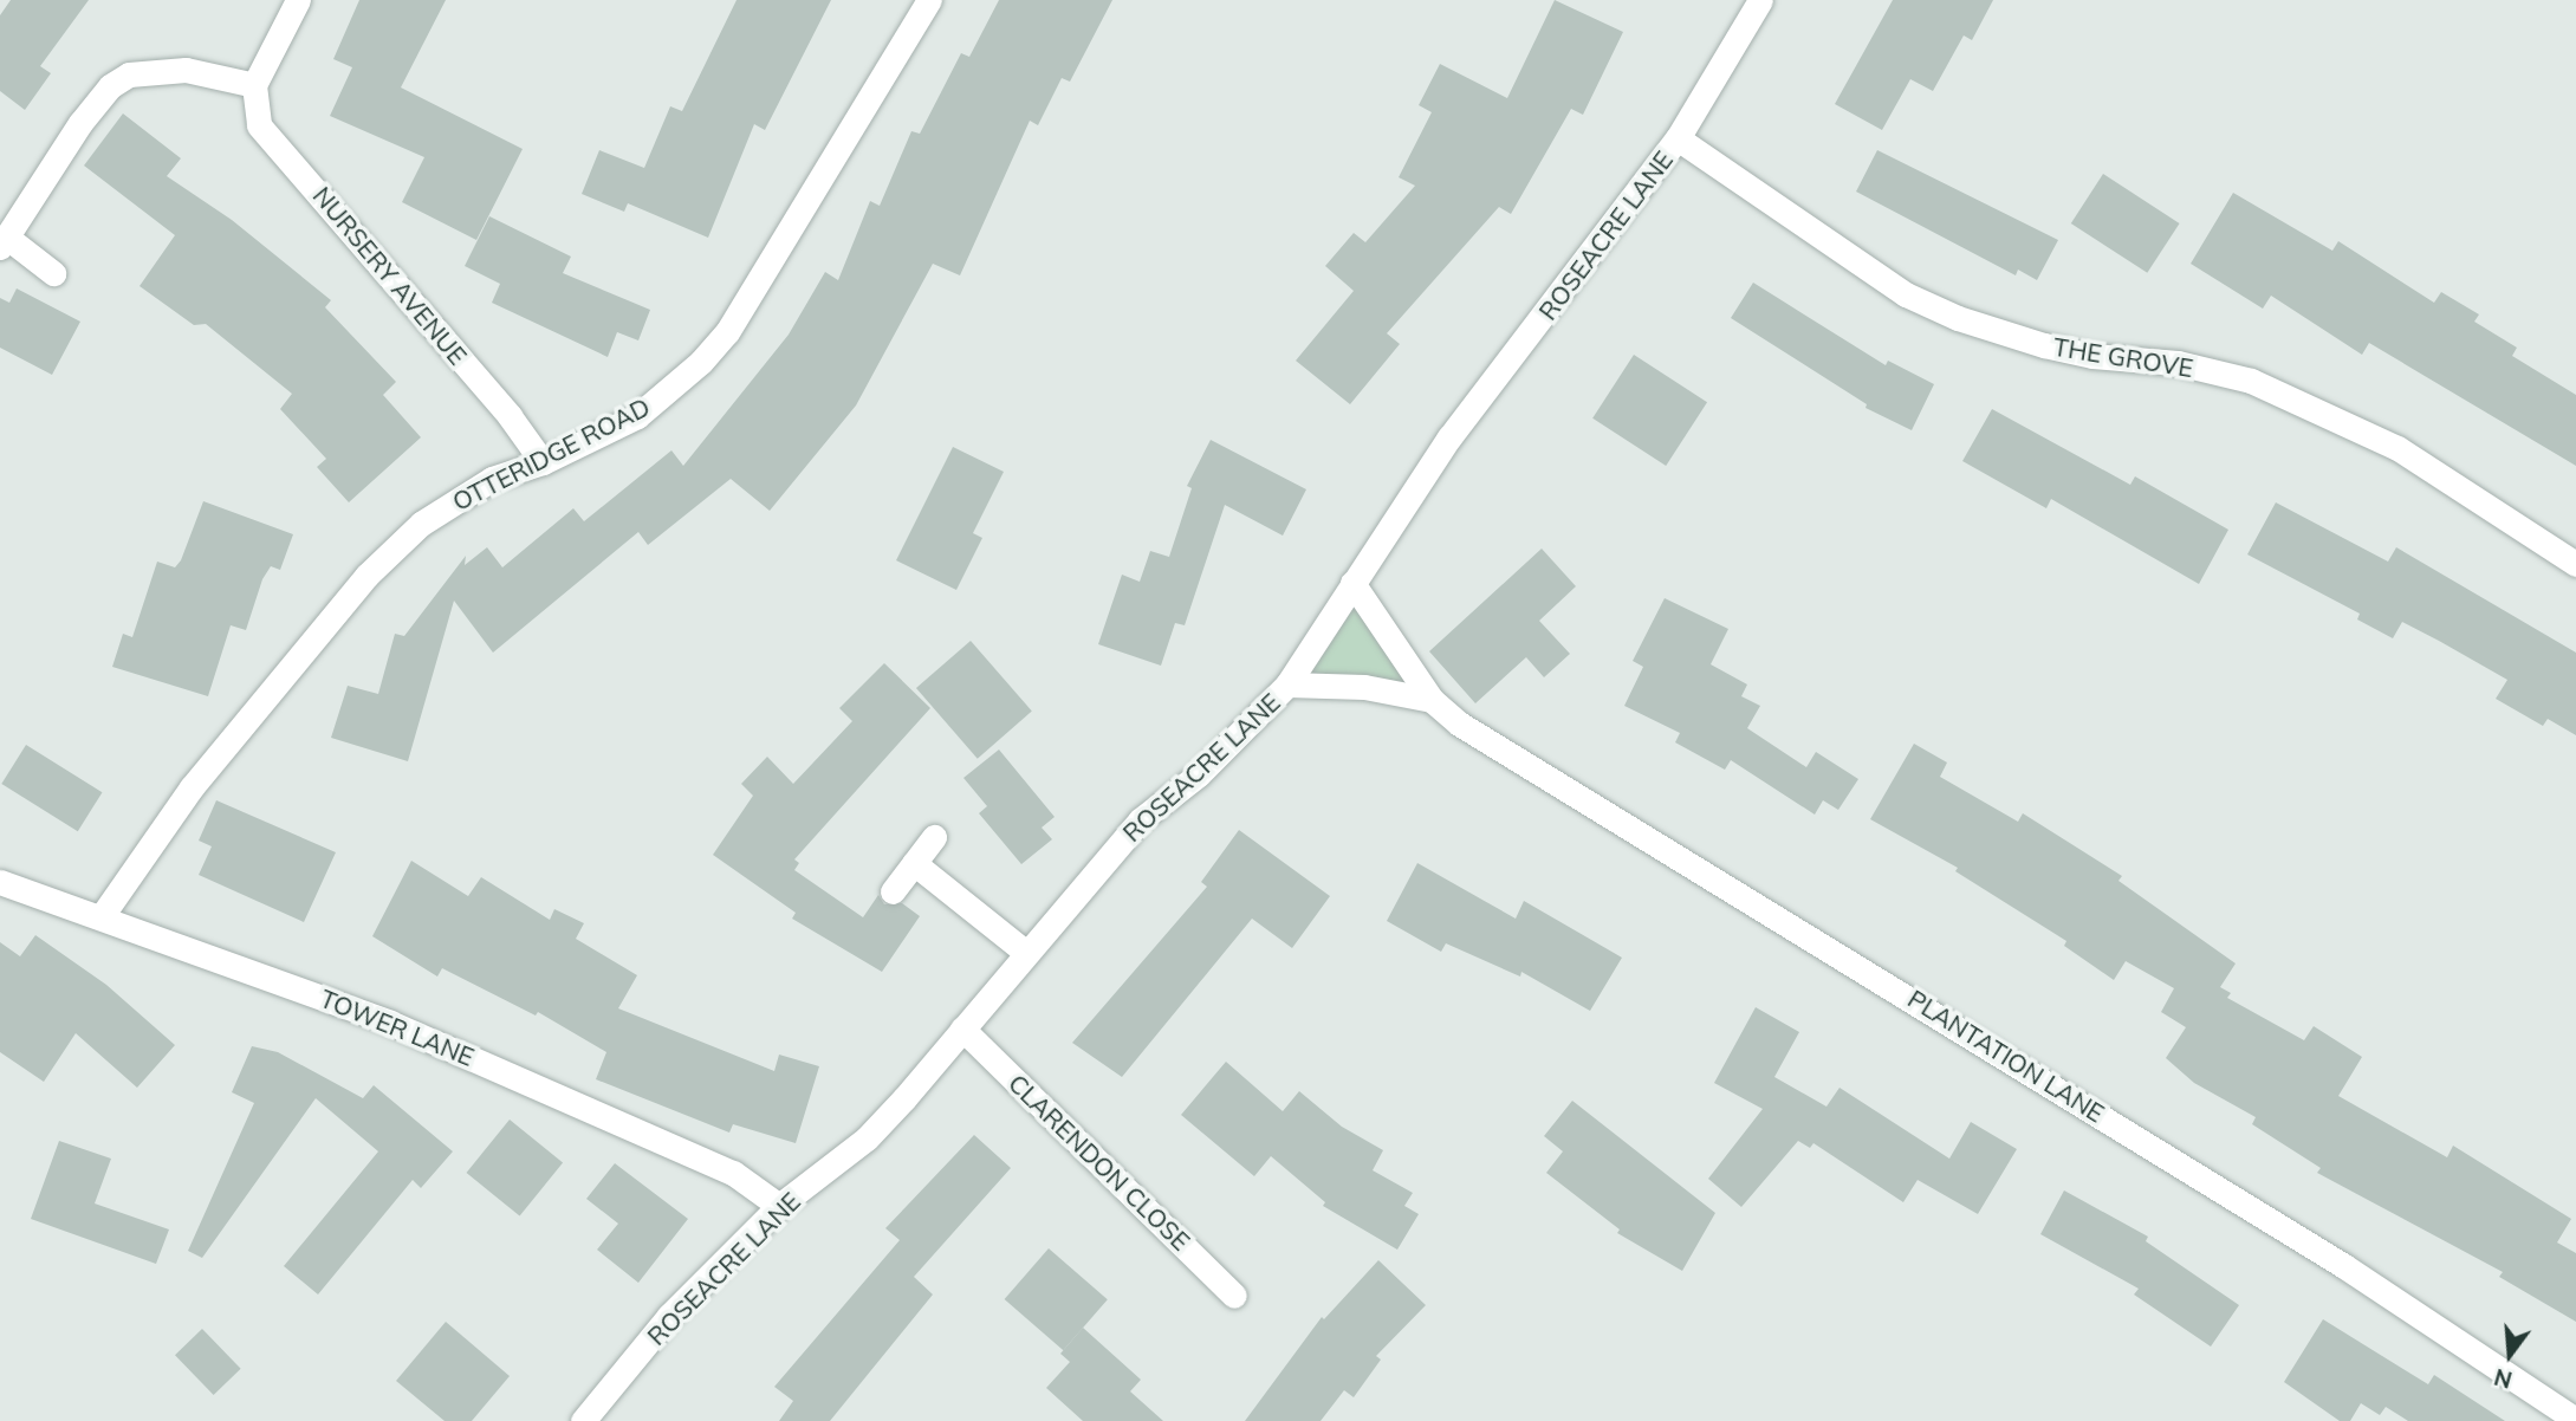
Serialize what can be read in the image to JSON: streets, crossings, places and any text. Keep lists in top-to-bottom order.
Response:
{
  "streets": {
    "street": [
      "ROSEACRE LANE",
      "NURSERY AVENUE",
      "THE GROVE",
      "OTTERIDGE ROAD",
      "TOWER LANE",
      "PLANTATION LANE",
      "CLARENDON CLOSE"
    ]
  },
  "crossings": [
    ["ROSEACRE LANE", "THE GROVE"],
    ["ROSEACRE LANE", "TOWER LANE"],
    ["ROSEACRE LANE", "PLANTATION LANE"],
    ["ROSEACRE LANE", "CLARENDON CLOSE"],
    ["NURSERY AVENUE", "OTTERIDGE ROAD"],
    ["OTTERIDGE ROAD", "TOWER LANE"]
  ],
  "north": "bottom"
}
